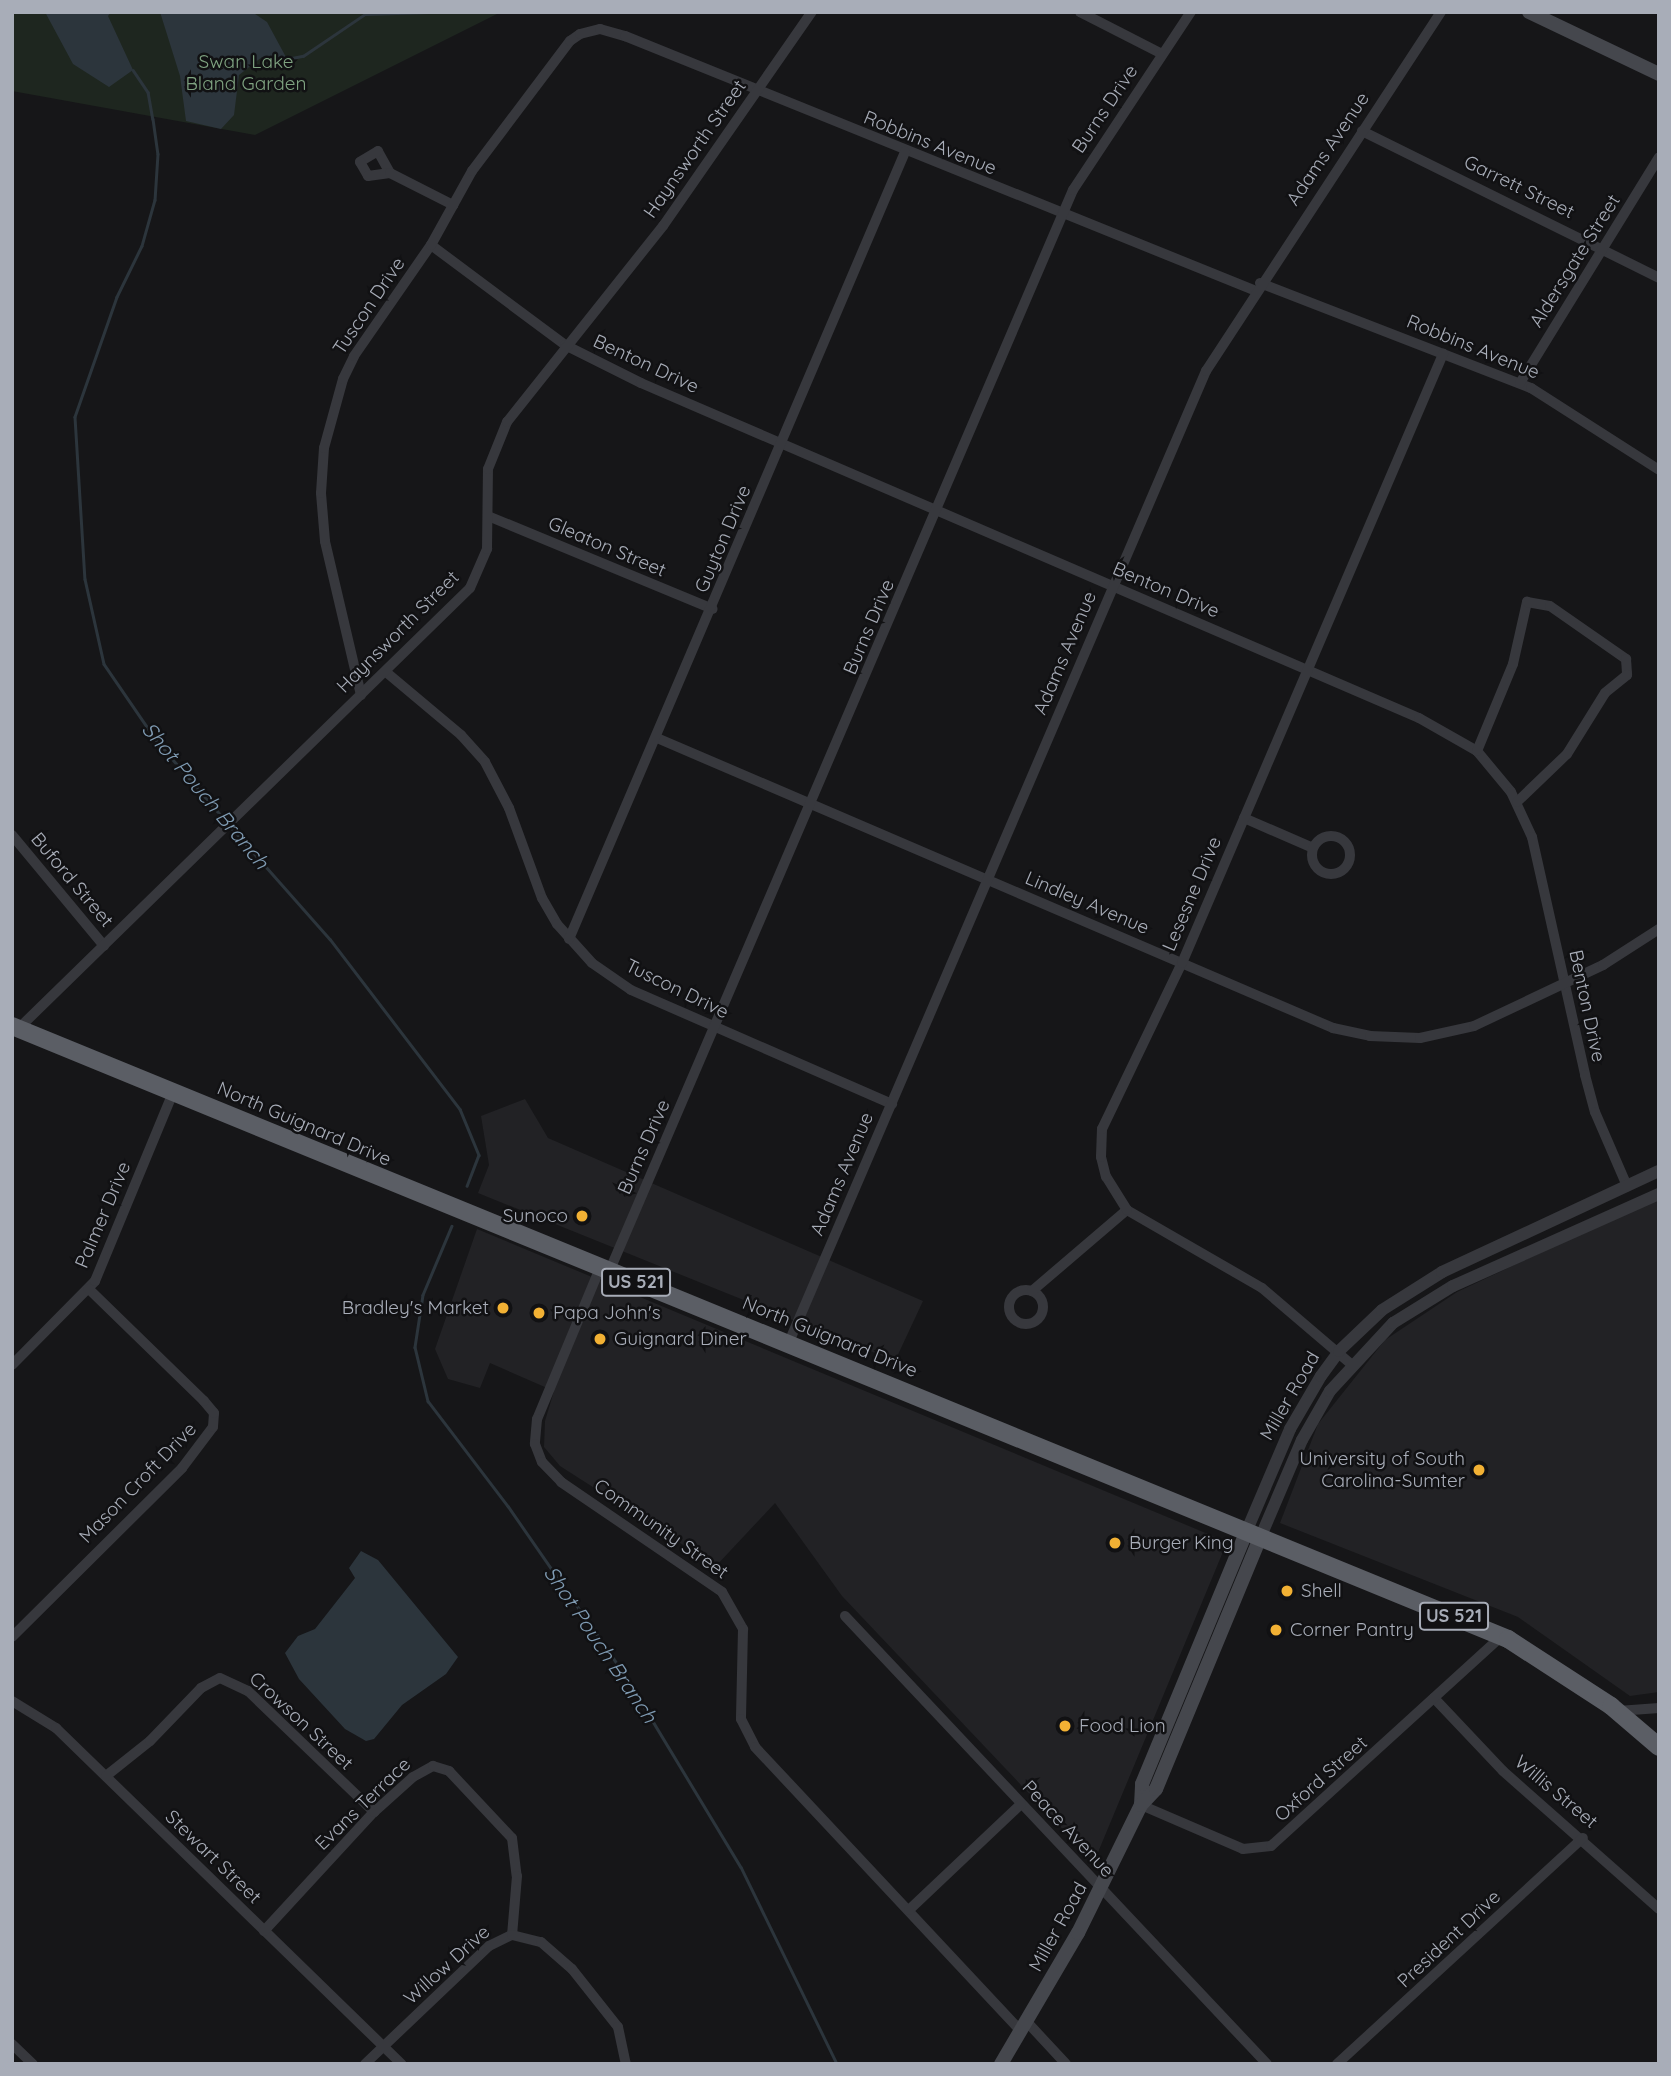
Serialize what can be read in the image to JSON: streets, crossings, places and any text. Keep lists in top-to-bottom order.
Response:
{
  "streets": {
    "highway": ["North Guignard Drive", "US 521"],
    "main road": ["Miller Road"],
    "street": [
      "Burns Drive",
      "Robbins Avenue",
      "Haynsworth Street",
      "Adams Avenue",
      "Garrett Street",
      "Aldersgate Street",
      "Tuscon Drive",
      "Benton Drive",
      "Guyton Drive",
      "Gleaton Street",
      "Buford Street",
      "Lesesne Drive",
      "Lindley Avenue",
      "Palmer Drive",
      "Mason Croft Drive",
      "Community Street",
      "Crowson Street",
      "Oxford Street",
      "Willis Street",
      "Evans Terrace",
      "Peace Avenue",
      "Stewart Street",
      "President Drive",
      "Willow Drive"
    ]
  },
  "crossings": [
    ["Burns Drive", "Robbins Avenue"],
    ["Burns Drive", "Tuscon Drive"],
    ["Burns Drive", "Benton Drive"],
    ["Burns Drive", "Lindley Avenue"],
    ["Burns Drive", "North Guignard Drive"],
    ["Burns Drive", "Community Street"],
    ["Robbins Avenue", "Haynsworth Street"],
    ["Robbins Avenue", "Adams Avenue"],
    ["Robbins Avenue", "Aldersgate Street"],
    ["Robbins Avenue", "Tuscon Drive"],
    ["Robbins Avenue", "Guyton Drive"],
    ["Robbins Avenue", "Lesesne Drive"],
    ["Haynsworth Street", "Tuscon Drive"],
    ["Haynsworth Street", "Benton Drive"],
    ["Haynsworth Street", "Gleaton Street"],
    ["Haynsworth Street", "Buford Street"],
    ["Haynsworth Street", "North Guignard Drive"],
    ["Adams Avenue", "Garrett Street"],
    ["Adams Avenue", "Tuscon Drive"],
    ["Adams Avenue", "Benton Drive"],
    ["Adams Avenue", "Lindley Avenue"],
    ["Adams Avenue", "North Guignard Drive"],
    ["Garrett Street", "Aldersgate Street"],
    ["Tuscon Drive", "Benton Drive"],
    ["Tuscon Drive", "Guyton Drive"],
    ["Benton Drive", "Guyton Drive"],
    ["Benton Drive", "Lesesne Drive"],
    ["Benton Drive", "Lindley Avenue"],
    ["Benton Drive", "Miller Road"],
    ["Guyton Drive", "Gleaton Street"],
    ["Guyton Drive", "Lindley Avenue"],
    ["Lesesne Drive", "Lindley Avenue"],
    ["Lesesne Drive", "Miller Road"],
    ["North Guignard Drive", "Palmer Drive"],
    ["North Guignard Drive", "US 521"],
    ["North Guignard Drive", "Miller Road"],
    ["North Guignard Drive", "Community Street"],
    ["North Guignard Drive", "Oxford Street"],
    ["Palmer Drive", "Mason Croft Drive"],
    ["Miller Road", "Community Street"],
    ["Miller Road", "Oxford Street"],
    ["Miller Road", "Peace Avenue"],
    ["Crowson Street", "Evans Terrace"],
    ["Crowson Street", "Stewart Street"],
    ["Oxford Street", "Willis Street"],
    ["Willis Street", "President Drive"],
    ["Evans Terrace", "Stewart Street"],
    ["Evans Terrace", "Willow Drive"],
    ["Stewart Street", "Willow Drive"]
  ],
  "water": ["Shot Pouch Branch"],
  "parks": ["Swan Lake Bland Garden"],
  "places": [
    "Sunoco",
    "Bradley's Market",
    "Papa John's",
    "Guignard Diner",
    "University of South Carolina-Sumter",
    "Burger King",
    "Shell",
    "Corner Pantry",
    "Food Lion"
  ]
}
